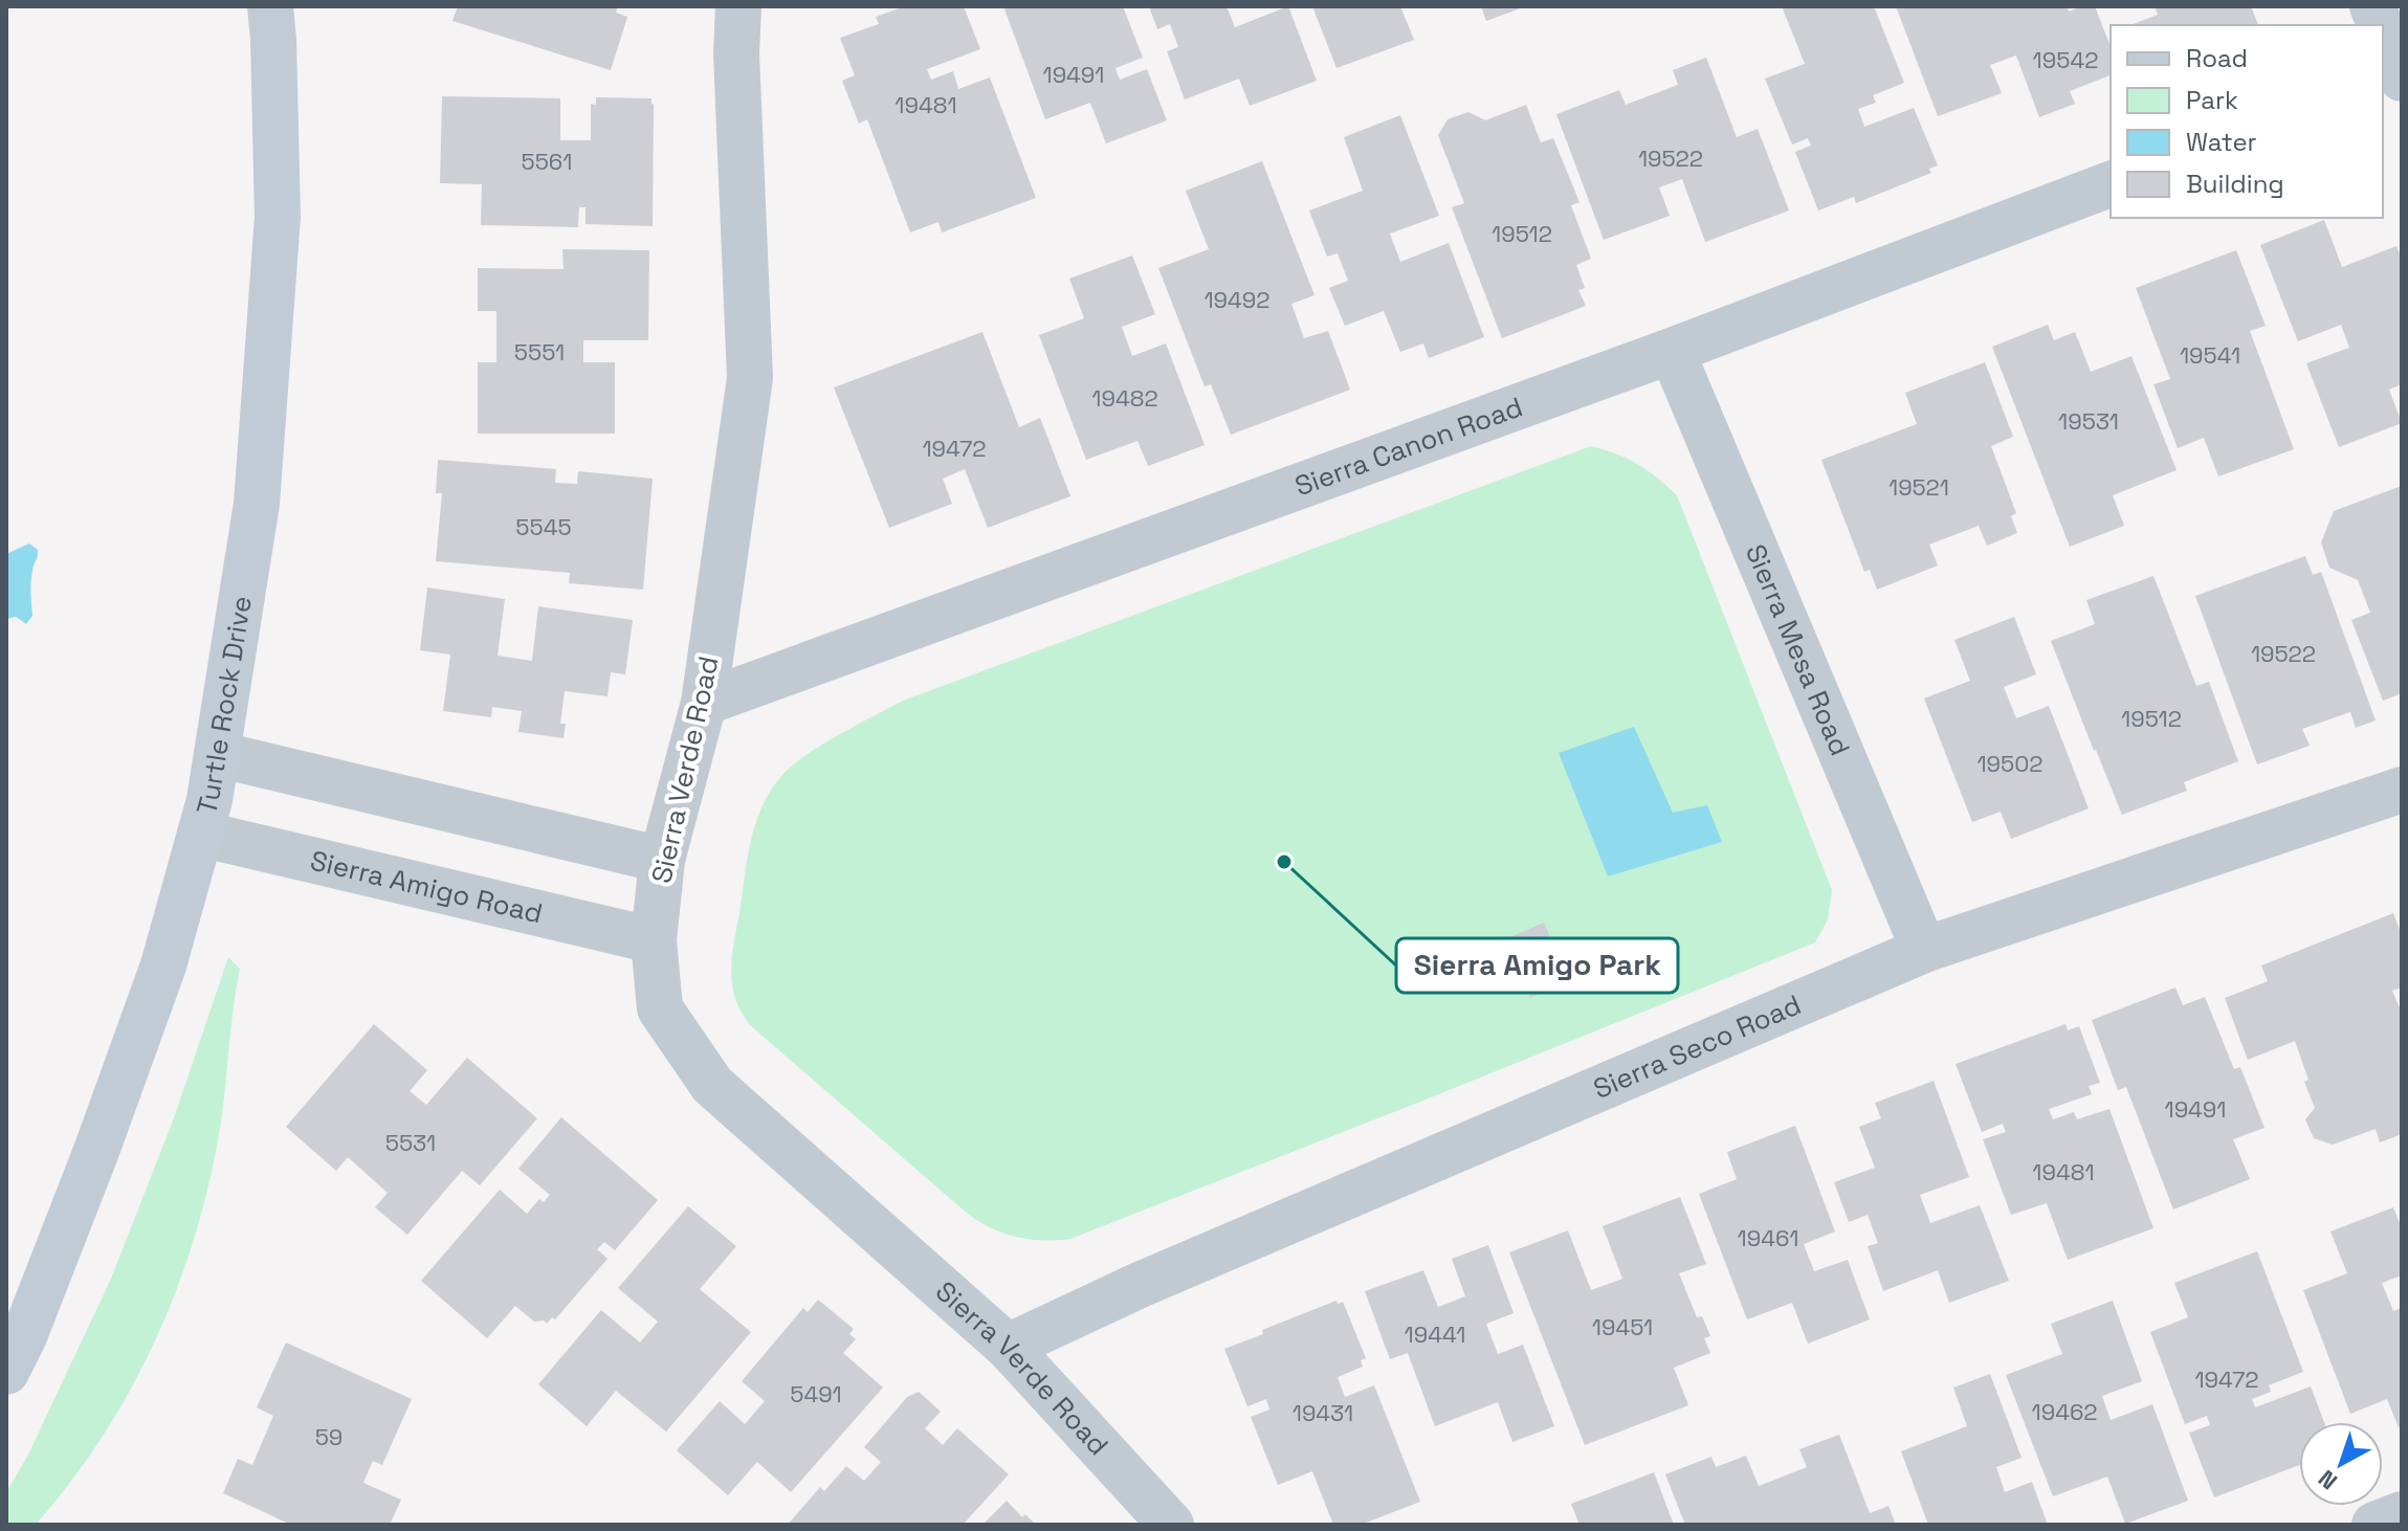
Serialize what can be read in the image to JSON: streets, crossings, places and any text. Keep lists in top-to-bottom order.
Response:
{
  "streets": {
    "street": [
      "Sierra Canon Road",
      "Sierra Mesa Road",
      "Turtle Rock Drive",
      "Sierra Verde Road",
      "Sierra Amigo Road",
      "Sierra Seco Road"
    ]
  },
  "crossings": [
    ["Sierra Canon Road", "Sierra Mesa Road"],
    ["Sierra Canon Road", "Sierra Verde Road"],
    ["Sierra Mesa Road", "Sierra Seco Road"],
    ["Turtle Rock Drive", "Sierra Amigo Road"],
    ["Sierra Verde Road", "Sierra Amigo Road"],
    ["Sierra Verde Road", "Sierra Seco Road"]
  ],
  "places": ["Sierra Amigo Park"],
  "house_numbers": [
    "19542",
    "19491",
    "19481",
    "19522",
    "5561",
    "19512",
    "19492",
    "5551",
    "19541",
    "19482",
    "19531",
    "19472",
    "19521",
    "5545",
    "19522",
    "19512",
    "19502",
    "19491",
    "5531",
    "19481",
    "19461",
    "19451",
    "19441",
    "19472",
    "5491",
    "19462",
    "19431",
    "59"
  ],
  "legend": [
    "Road",
    "Park",
    "Water",
    "Building"
  ],
  "north": "bottom left"
}
